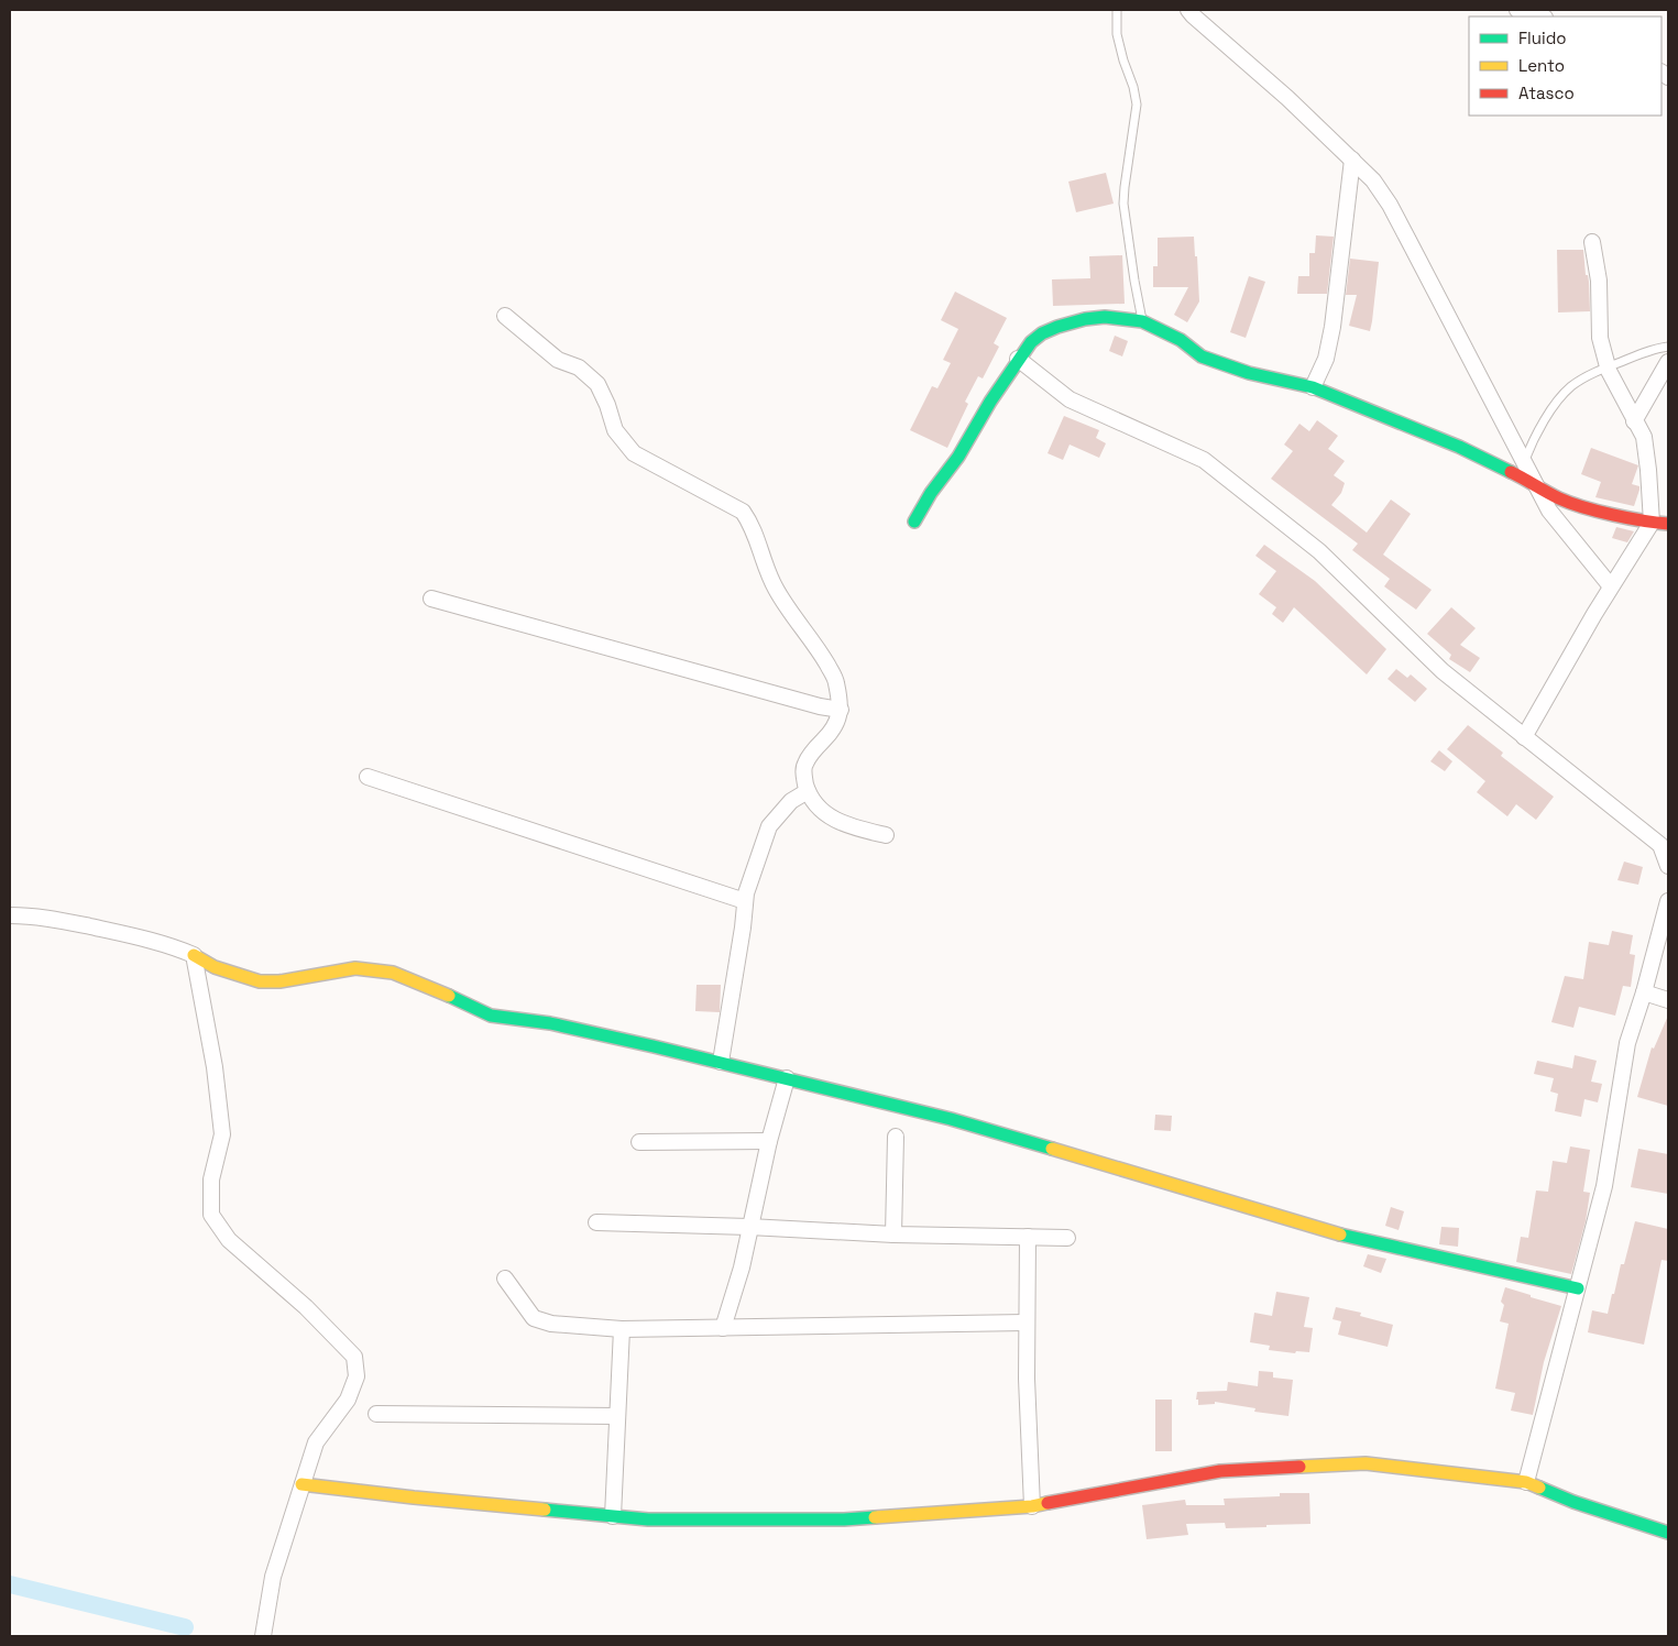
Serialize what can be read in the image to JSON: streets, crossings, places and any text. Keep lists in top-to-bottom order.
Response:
{
  "legend": ["Fluido", "Lento", "Atasco"]
}
